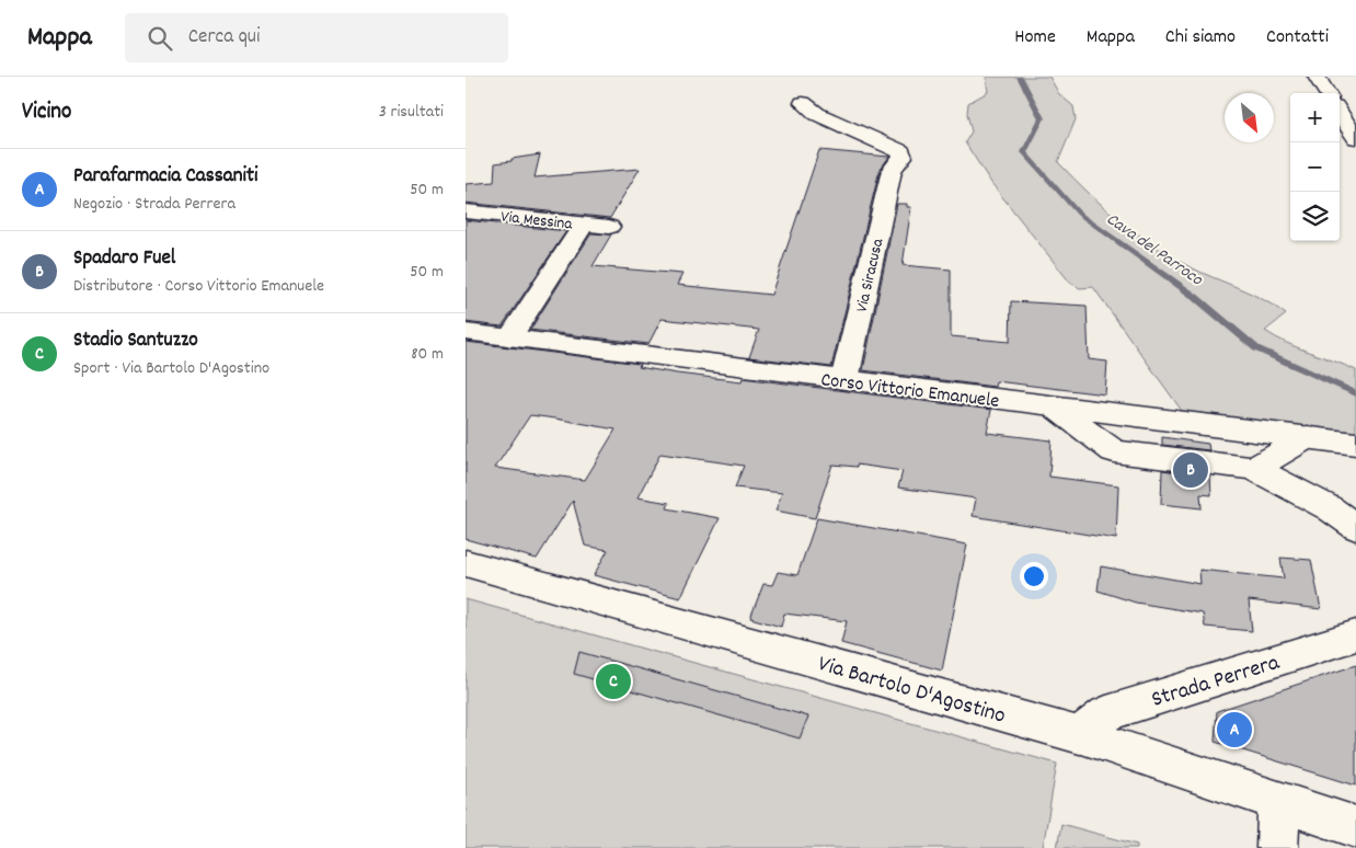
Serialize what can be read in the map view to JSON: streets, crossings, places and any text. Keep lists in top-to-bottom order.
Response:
{
  "streets": {
    "main road": [
      "Via Messina",
      "Via Siracusa",
      "Corso Vittorio Emanuele",
      "Strada Perrera",
      "Via Bartolo D'Agostino"
    ]
  },
  "crossings": [
    ["Via Siracusa", "Corso Vittorio Emanuele"],
    ["Strada Perrera", "Via Bartolo D'Agostino"]
  ],
  "water": ["Cava del Parroco"],
  "north": "bottom right",
  "page": {
    "header": "Mappa",
    "search": "Cerca qui",
    "nav": [
      "Home",
      "Mappa",
      "Chi siamo",
      "Contatti"
    ],
    "heading": ["Vicino", "3 risultati"],
    "map_buttons": ["+", "−"],
    "list": [
      {
        "mark": "A",
        "name": "Parafarmacia Cassaniti",
        "note": "Negozio · Strada Perrera",
        "value": "50 m"
      },
      {
        "mark": "B",
        "name": "Spadaro Fuel",
        "note": "Distributore · Corso Vittorio Emanuele",
        "value": "50 m"
      },
      {
        "mark": "C",
        "name": "Stadio Santuzzo",
        "note": "Sport · Via Bartolo D'Agostino",
        "value": "80 m"
      }
    ],
    "pins": ["B", "C", "A"]
  }
}
